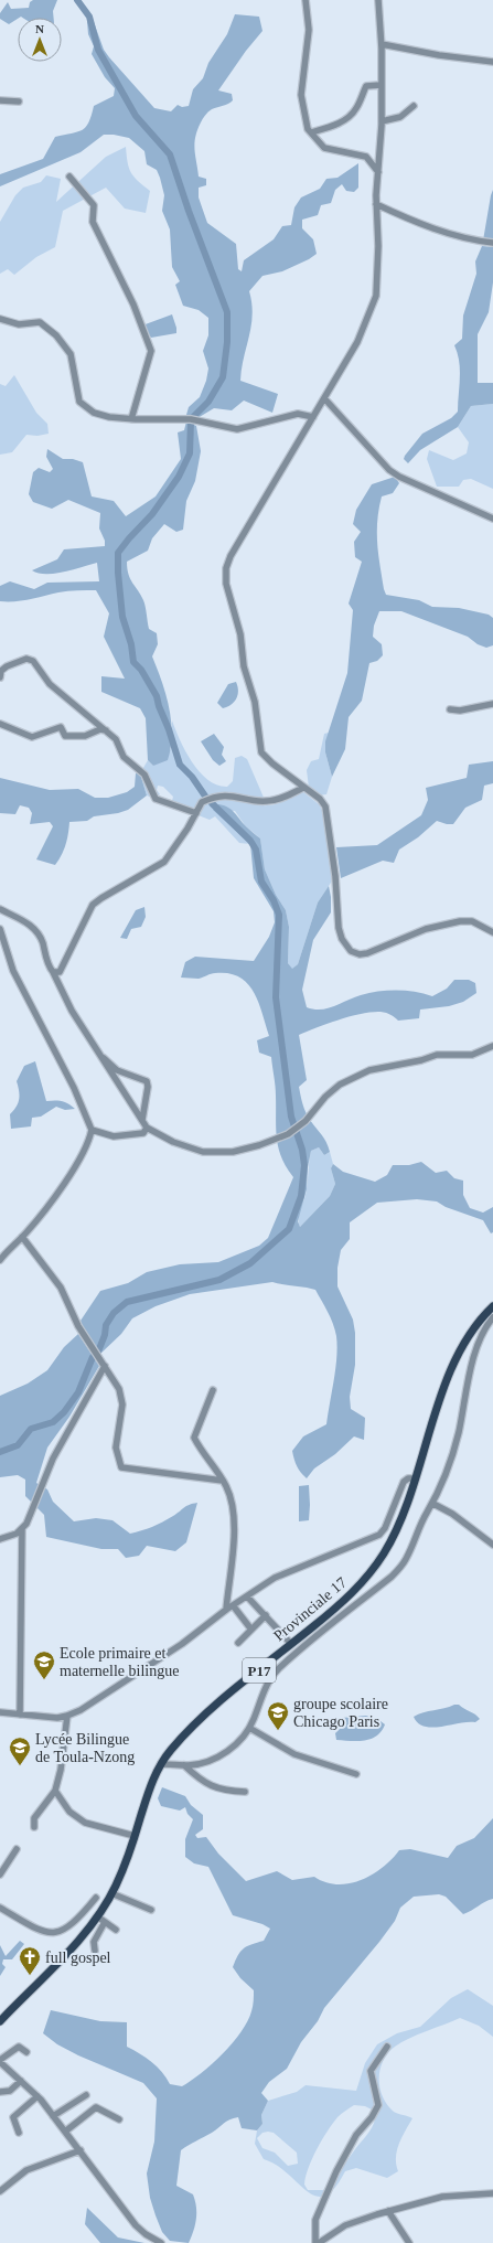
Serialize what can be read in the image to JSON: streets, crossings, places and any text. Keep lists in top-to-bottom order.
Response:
{
  "streets": {
    "main road": ["Provinciale 17", "P17"]
  },
  "places": {
    "school or university": ["Ecole primaire et maternelle bilingue", "groupe scolaire Chicago Paris", "Lycée Bilingue de Toula-Nzong"],
    "church": ["full gospel"]
  },
  "north": "top"
}
